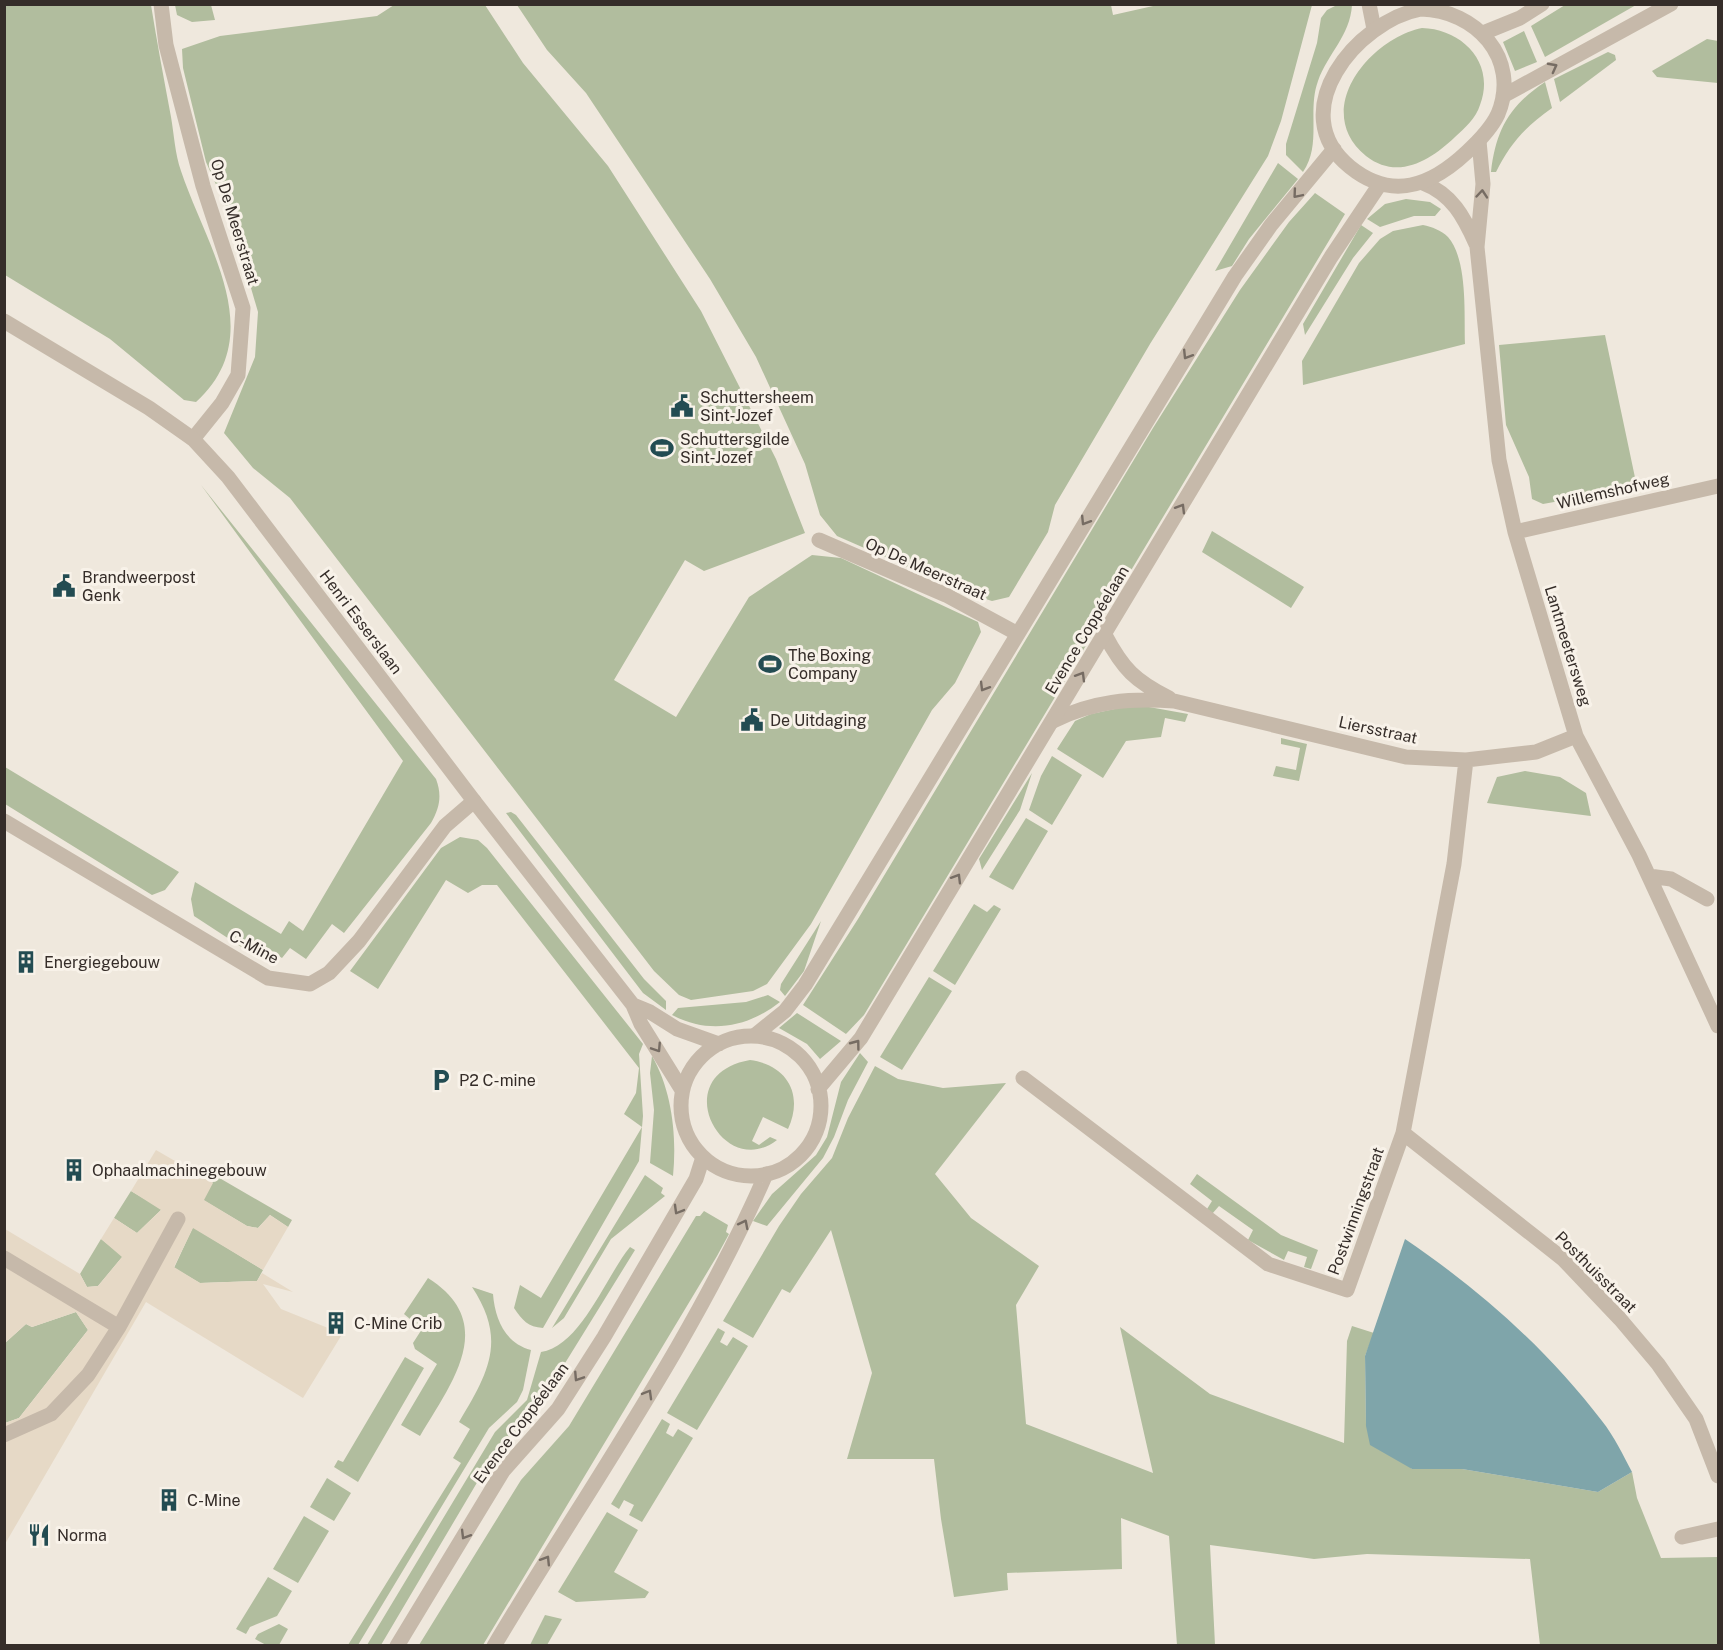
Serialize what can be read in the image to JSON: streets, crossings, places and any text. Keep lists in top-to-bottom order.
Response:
{
  "streets": {
    "street": [
      "Op De Meerstraat",
      "Willemshofweg",
      "Henri Esserslaan",
      "Evence Coppéelaan",
      "Lantmeetersweg",
      "Liersstraat",
      "C-Mine",
      "Postwinningstraat",
      "Posthuisstraat"
    ]
  },
  "crossings": [
    ["Op De Meerstraat", "Henri Esserslaan"],
    ["Willemshofweg", "Lantmeetersweg"],
    ["Henri Esserslaan", "Evence Coppéelaan"],
    ["Henri Esserslaan", "C-Mine"],
    ["Evence Coppéelaan", "Lantmeetersweg"],
    ["Evence Coppéelaan", "Liersstraat"],
    ["Lantmeetersweg", "Liersstraat"],
    ["Liersstraat", "Postwinningstraat"],
    ["Postwinningstraat", "Posthuisstraat"]
  ],
  "places": {
    "public building": ["Schuttersheem Sint-Jozef", "Brandweerpost Genk", "De Uitdaging"],
    "sports": ["Schuttersgilde Sint-Jozef", "The Boxing Company"],
    "building": [
      "Energiegebouw",
      "Ophaalmachinegebouw",
      "C-Mine Crib",
      "C-Mine"
    ],
    "parking": ["P2 C-mine"],
    "restaurant": ["Norma"]
  }
}
